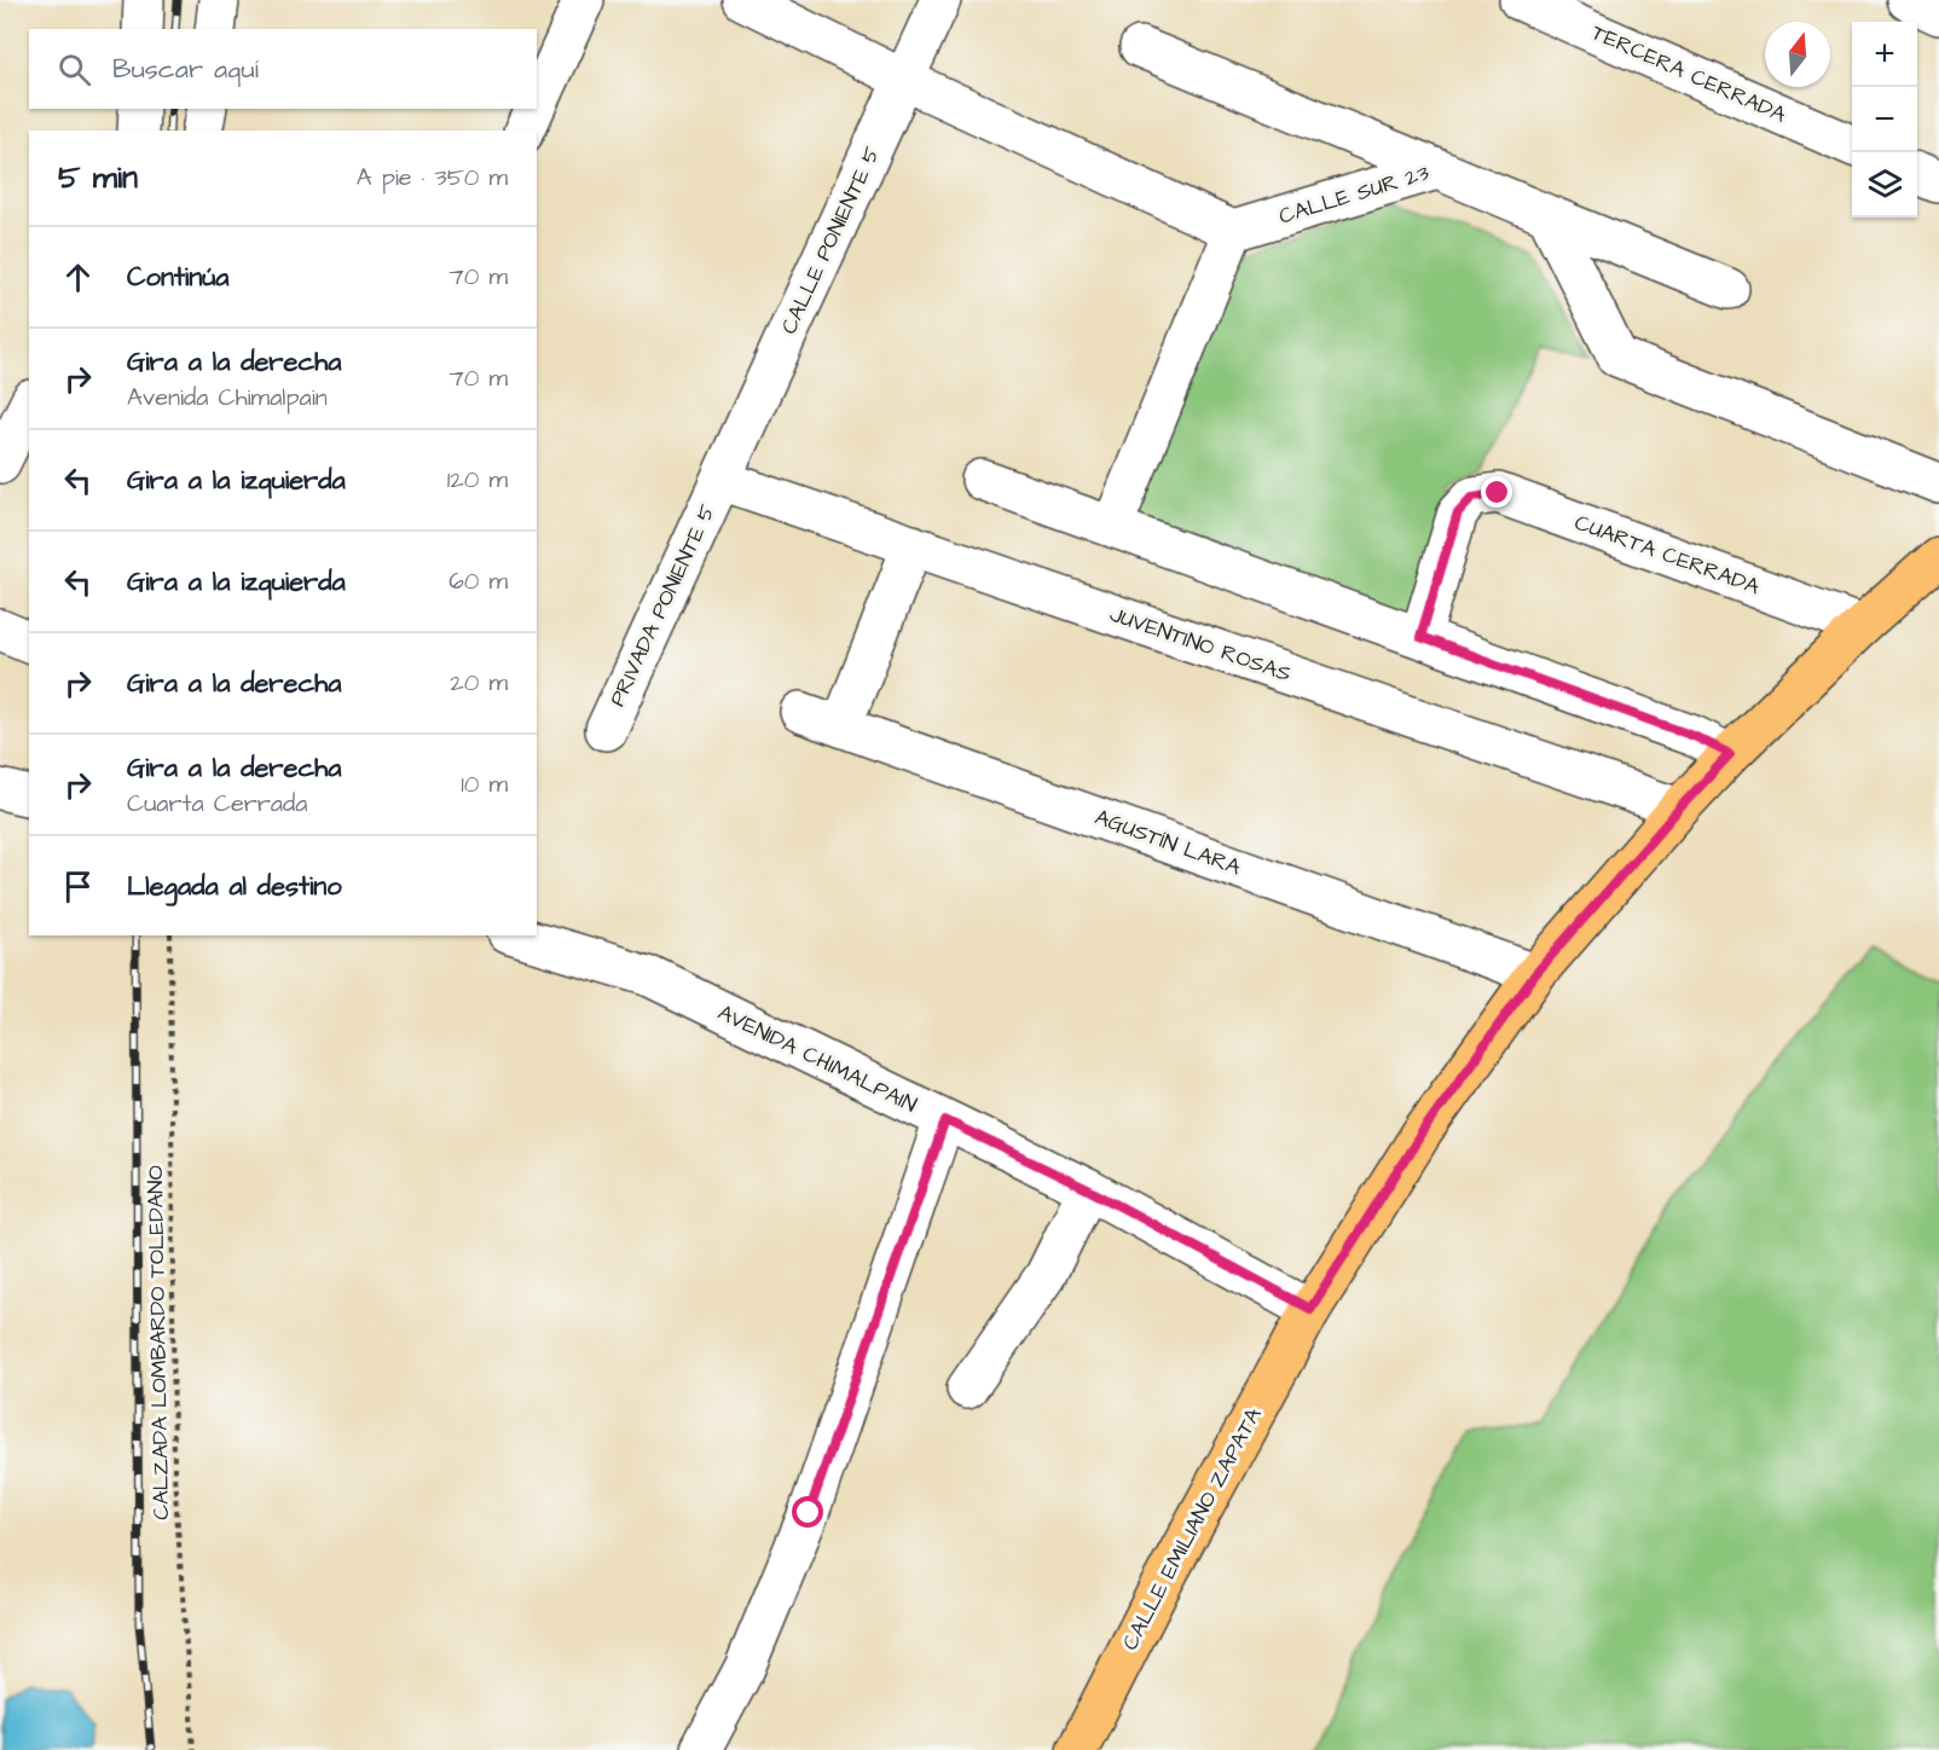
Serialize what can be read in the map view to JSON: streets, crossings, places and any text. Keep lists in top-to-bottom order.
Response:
{
  "streets": {
    "main road": ["CALLE EMILIANO ZAPATA"],
    "street": [
      "TERCERA CERRADA",
      "CALLE SUR 23",
      "CALLE PONIENTE 5",
      "CUARTA CERRADA",
      "PRIVADA PONIENTE 5",
      "JUVENTINO ROSAS",
      "AGUSTÍN LARA",
      "AVENIDA CHIMALPAIN"
    ],
    "path": ["CALZADA LOMBARDO TOLEDANO"]
  },
  "crossings": [
    ["CALLE PONIENTE 5", "PRIVADA PONIENTE 5"],
    ["CALLE PONIENTE 5", "JUVENTINO ROSAS"],
    ["CUARTA CERRADA", "CALLE EMILIANO ZAPATA"],
    ["PRIVADA PONIENTE 5", "JUVENTINO ROSAS"],
    ["JUVENTINO ROSAS", "CALLE EMILIANO ZAPATA"],
    ["AGUSTÍN LARA", "CALLE EMILIANO ZAPATA"],
    ["AVENIDA CHIMALPAIN", "CALLE EMILIANO ZAPATA"]
  ],
  "north": "top",
  "page": {
    "map_buttons": ["+", "−"],
    "search": "Buscar aquí",
    "heading": ["5 min", "A pie · 350 m"],
    "list": [
      ["Continúa", "70 m"],
      ["Gira a la derecha", "Avenida Chimalpain", "70 m"],
      ["Gira a la izquierda", "120 m"],
      ["Gira a la izquierda", "60 m"],
      ["Gira a la derecha", "20 m"],
      ["Gira a la derecha", "Cuarta Cerrada", "10 m"],
      "Llegada al destino"
    ]
  }
}
